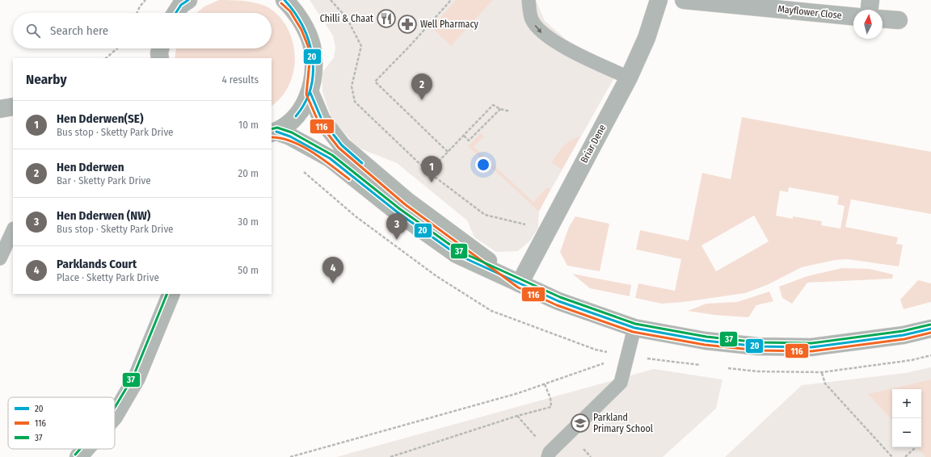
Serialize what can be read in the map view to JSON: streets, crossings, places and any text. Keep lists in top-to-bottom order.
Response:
{
  "streets": {
    "street": ["Mayflower Close", "Briar Dene"]
  },
  "places": {
    "restaurant": ["Chilli & Chaat"],
    "pharmacy": ["Well Pharmacy"],
    "school or university": ["Parkland Primary School"]
  },
  "lines": ["transit line 20", "transit line 116", "transit line 37"],
  "legend": ["20", "116", "37"],
  "north": "top",
  "page": {
    "search": "Search here",
    "heading": ["Nearby", "4 results"],
    "pins": [
      "2",
      "1",
      "3",
      "4"
    ],
    "list": [
      {
        "mark": "1",
        "name": "Hen Dderwen(SE)",
        "note": "Bus stop · Sketty Park Drive",
        "value": "10 m"
      },
      {
        "mark": "2",
        "name": "Hen Dderwen",
        "note": "Bar · Sketty Park Drive",
        "value": "20 m"
      },
      {
        "mark": "3",
        "name": "Hen Dderwen (NW)",
        "note": "Bus stop · Sketty Park Drive",
        "value": "30 m"
      },
      {
        "mark": "4",
        "name": "Parklands Court",
        "note": "Place · Sketty Park Drive",
        "value": "50 m"
      }
    ],
    "map_buttons": ["+", "−"]
  }
}
